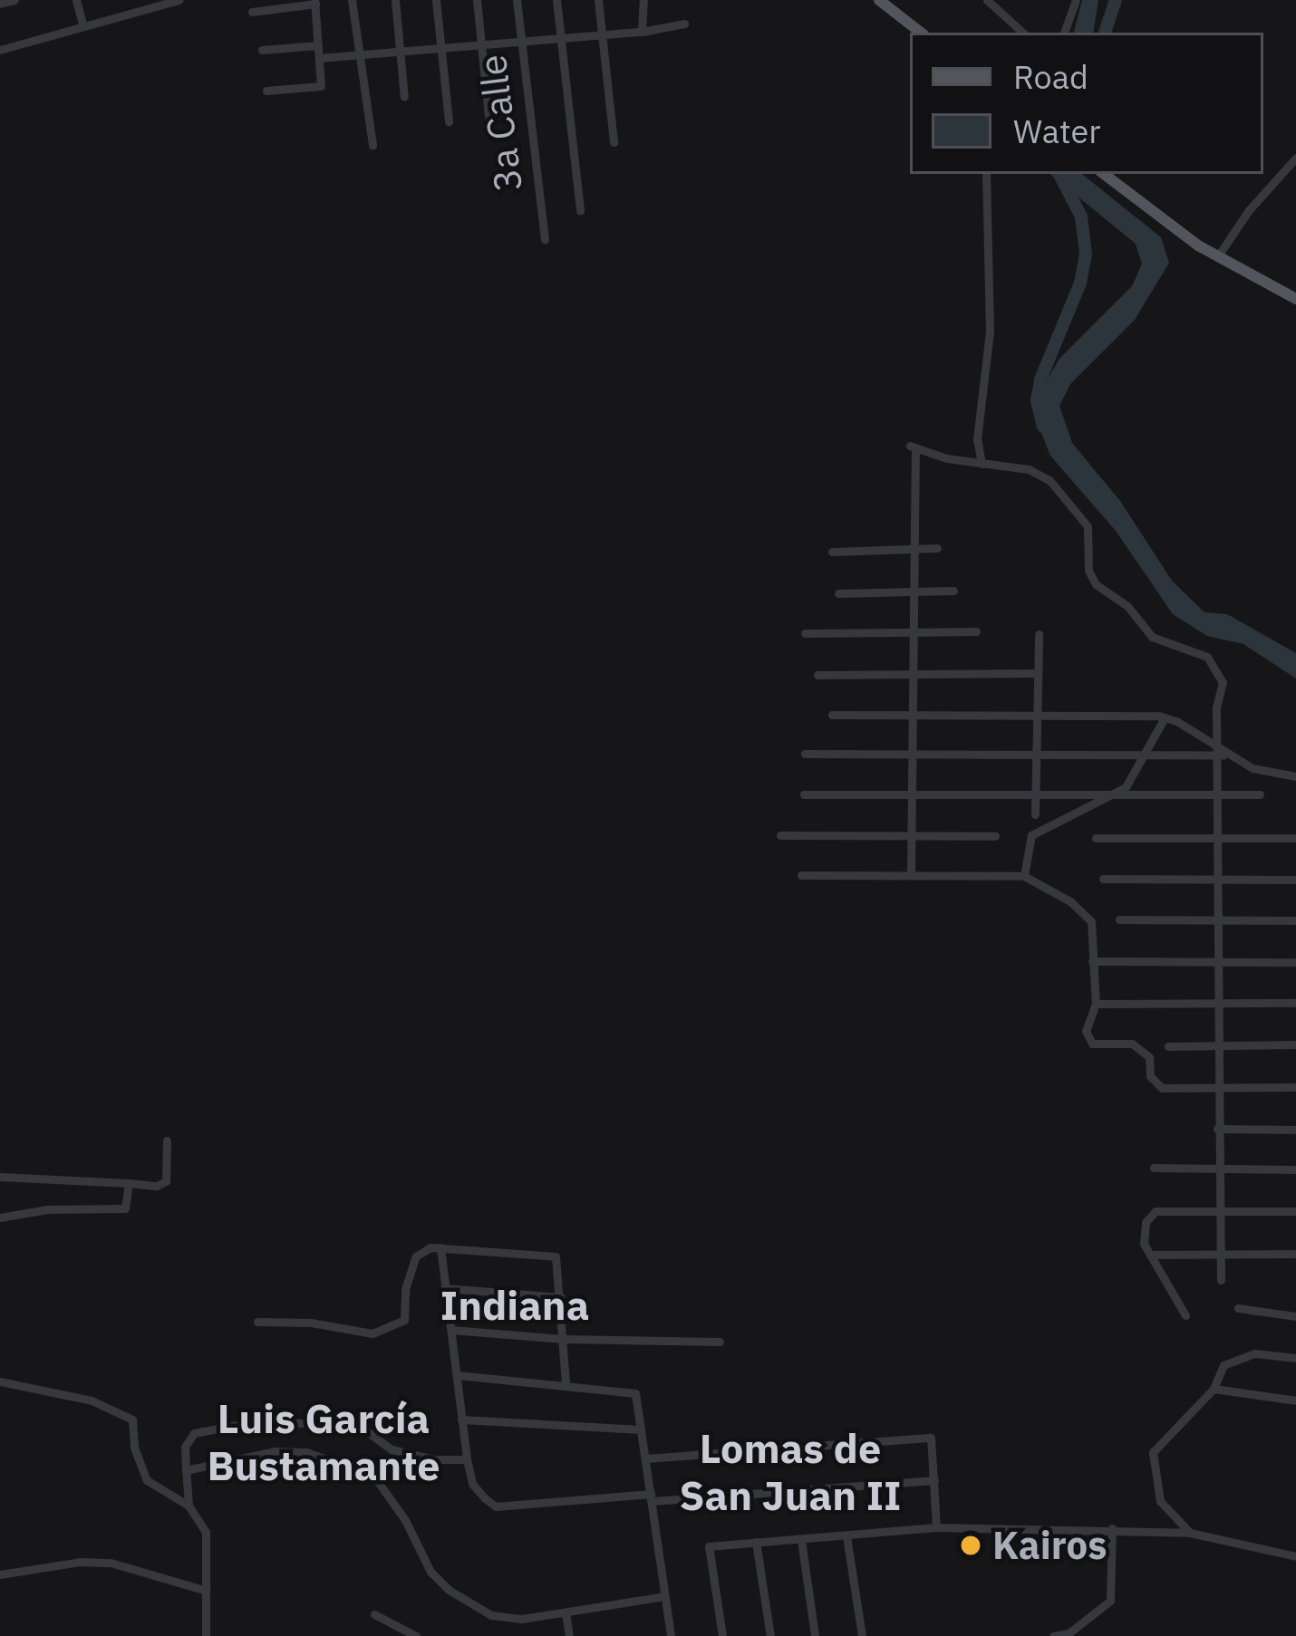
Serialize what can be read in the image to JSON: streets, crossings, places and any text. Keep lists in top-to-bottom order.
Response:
{
  "streets": {
    "street": ["3a Calle"]
  },
  "districts": ["Indiana", "Luis García Bustamante", "Lomas de San Juan II"],
  "places": ["Kairos"],
  "legend": ["Road", "Water"]
}
